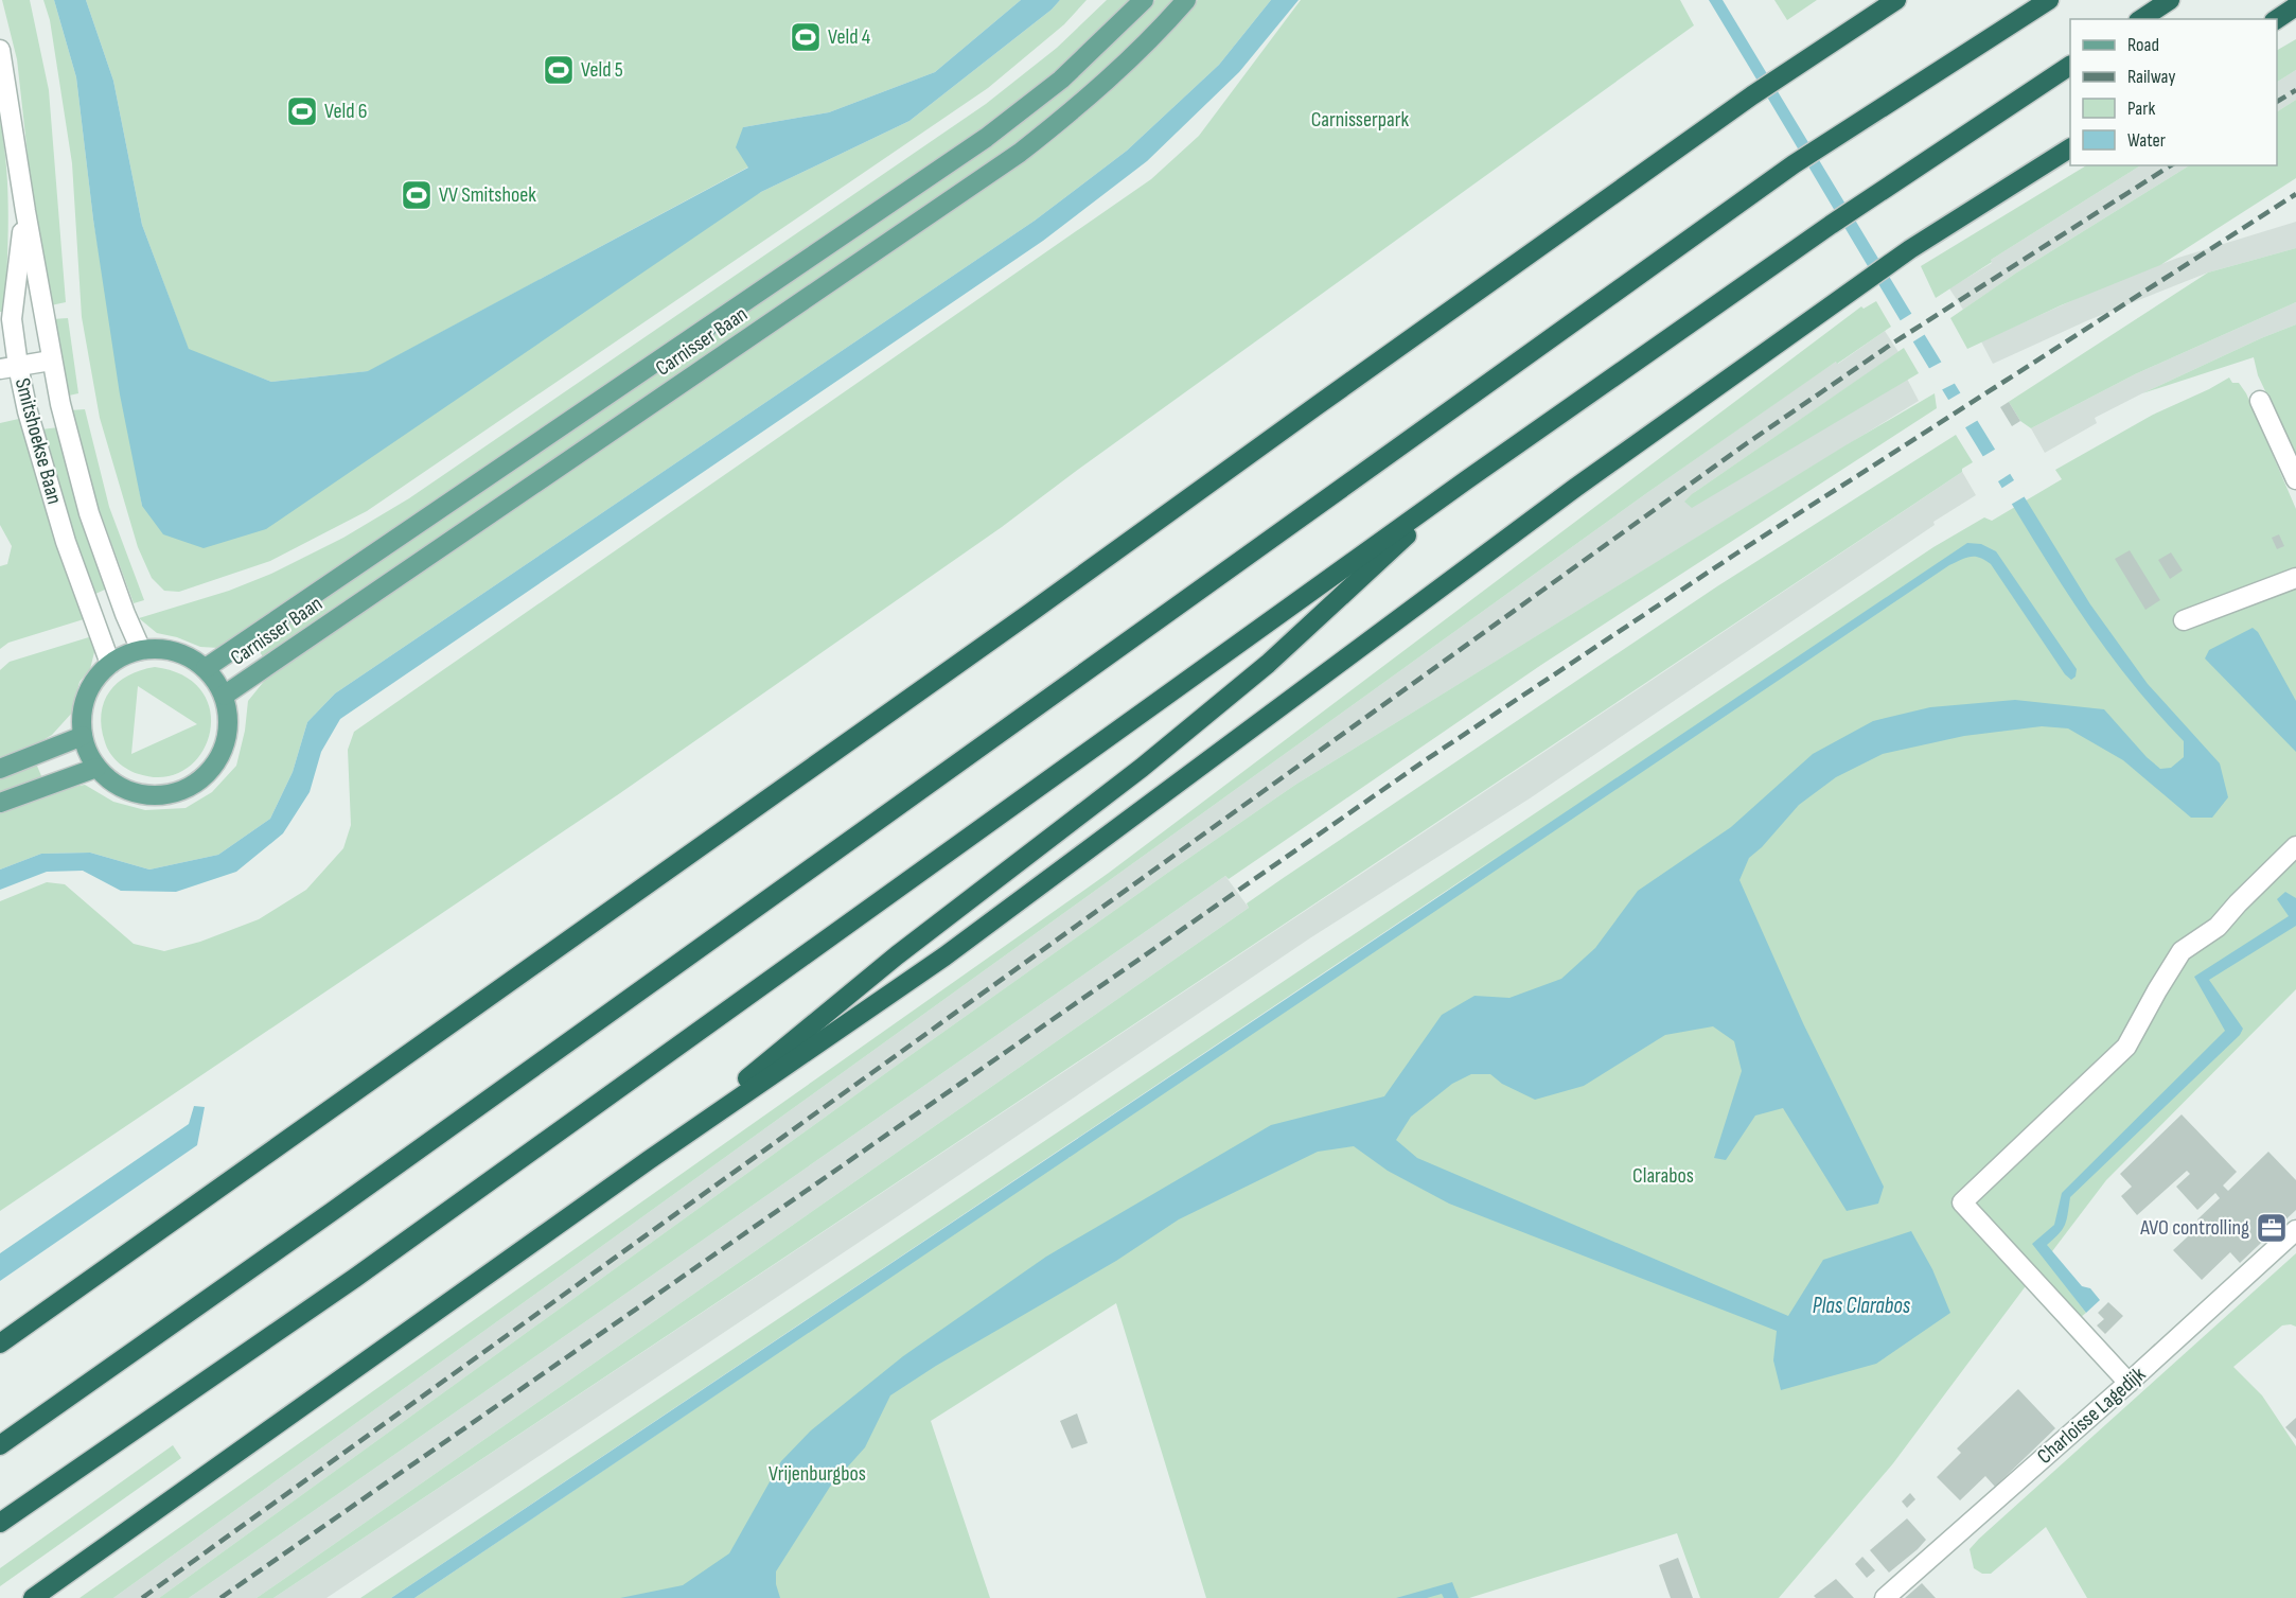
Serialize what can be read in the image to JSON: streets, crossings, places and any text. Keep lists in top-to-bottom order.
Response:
{
  "streets": {
    "main road": ["Carnisser Baan"],
    "street": ["Smitshoekse Baan", "Charloisse Lagedijk"]
  },
  "crossings": [
    ["Carnisser Baan", "Smitshoekse Baan"]
  ],
  "water": ["Plas Clarabos"],
  "parks": ["Carnisserpark", "Clarabos", "Vrijenburgbos"],
  "places": {
    "sports": [
      "Veld 4",
      "Veld 5",
      "Veld 6",
      "VV Smitshoek"
    ],
    "office": ["AVO controlling"]
  },
  "legend": [
    "Road",
    "Railway",
    "Park",
    "Water"
  ]
}
